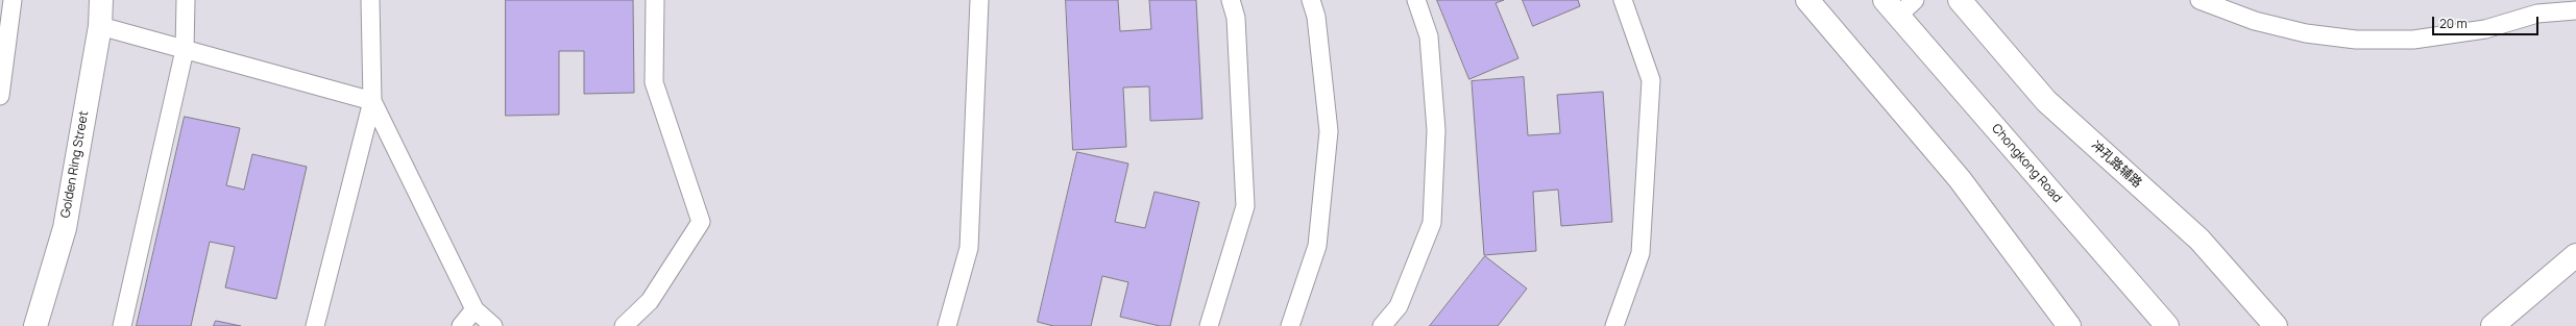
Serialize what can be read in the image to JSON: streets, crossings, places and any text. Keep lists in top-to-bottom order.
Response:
{
  "streets": {
    "street": ["Chongkong Road", "Golden Ring Street", "冲孔路辅路"]
  },
  "scale_bar": "20 m"
}
